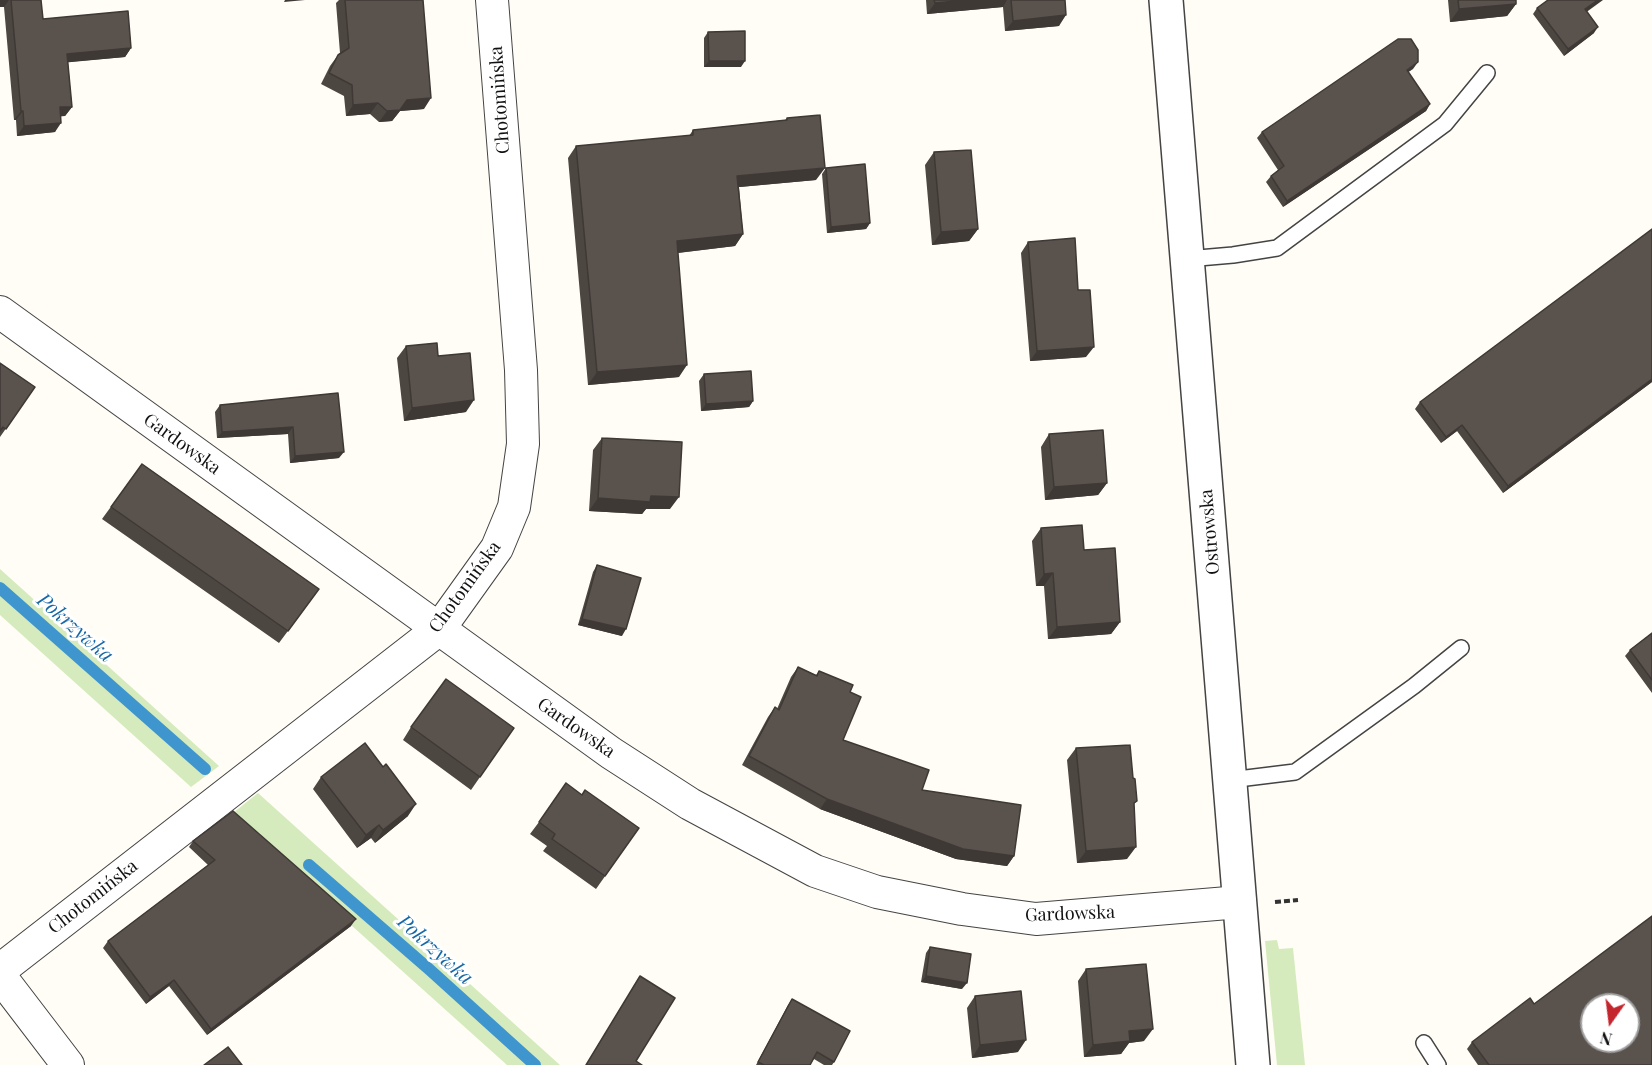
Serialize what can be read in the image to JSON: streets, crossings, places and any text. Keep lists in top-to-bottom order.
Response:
{
  "streets": {
    "street": ["Chotomińska", "Gardowska", "Ostrowska"]
  },
  "crossings": [
    ["Chotomińska", "Gardowska"],
    ["Gardowska", "Ostrowska"]
  ],
  "water": ["Pokrzywka"],
  "north": "bottom"
}
